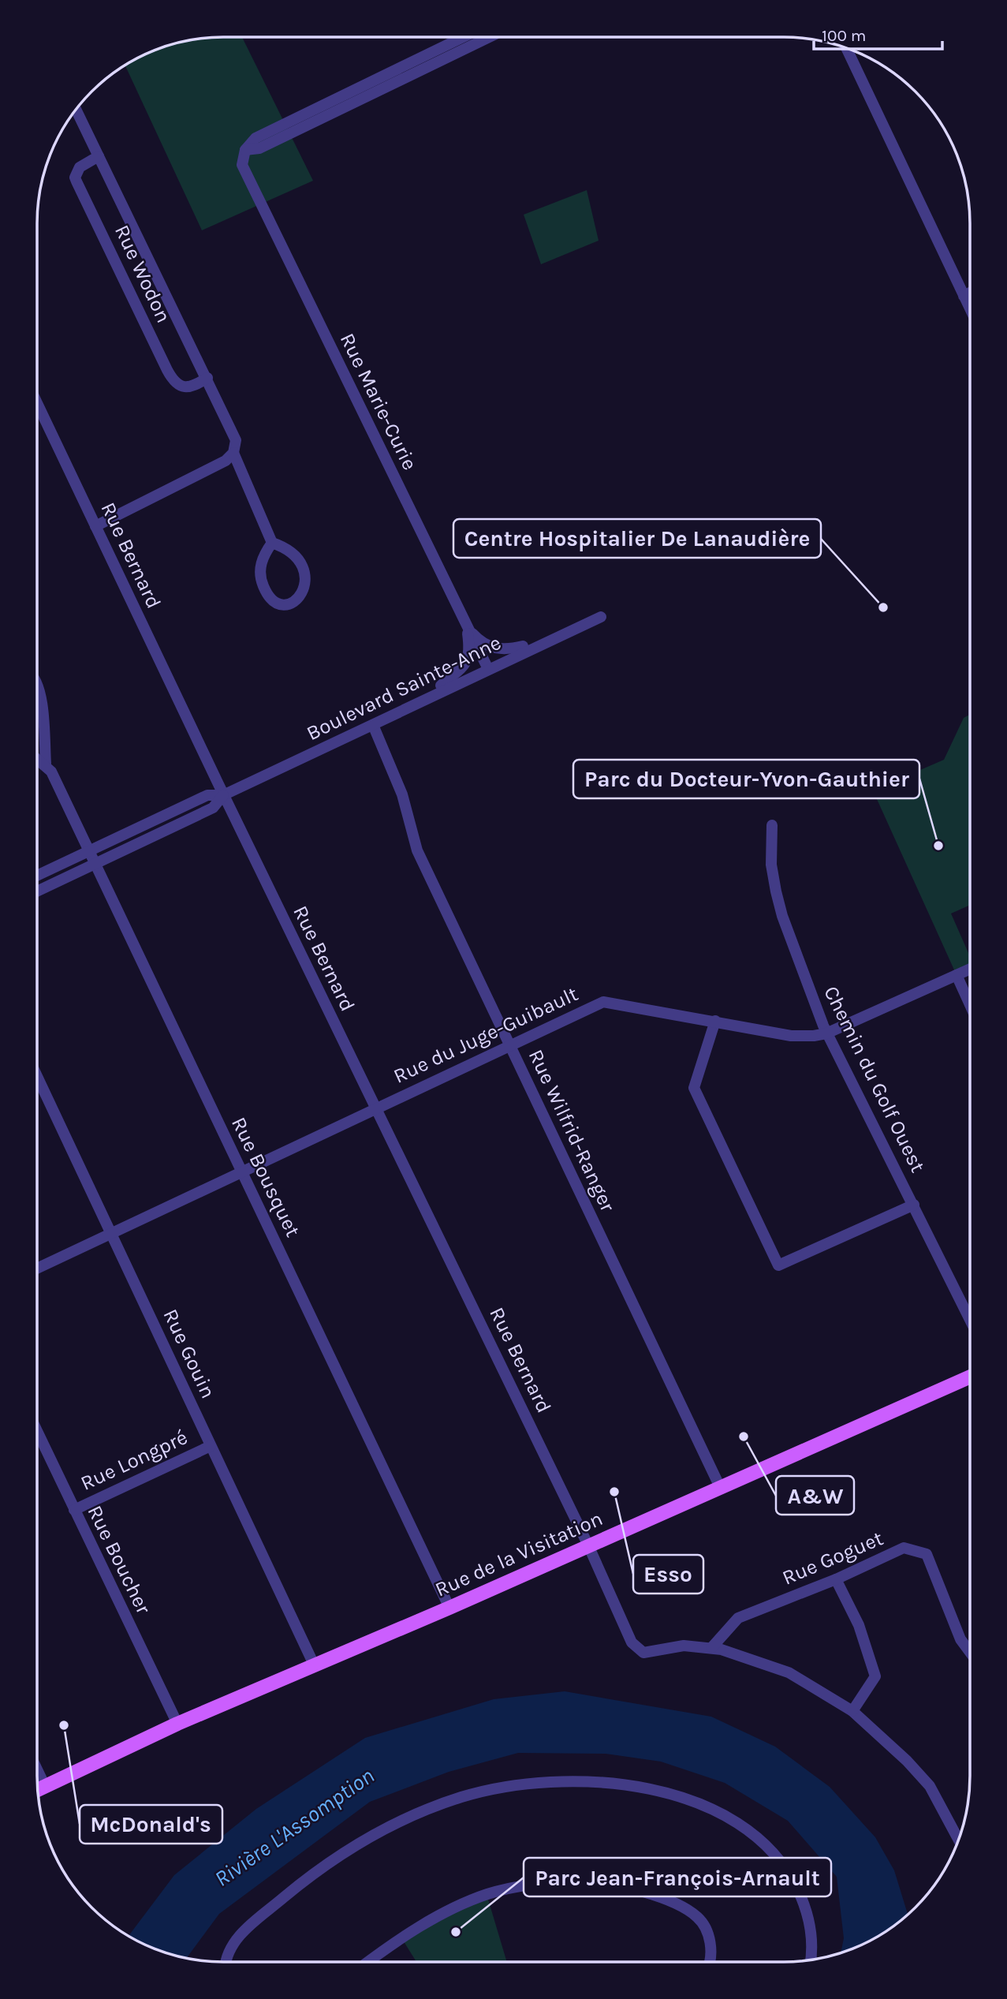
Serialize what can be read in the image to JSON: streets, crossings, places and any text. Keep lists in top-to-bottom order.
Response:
{
  "streets": {
    "main road": ["Rue de la Visitation"],
    "street": [
      "Rue Wodon",
      "Rue Marie-Curie",
      "Rue Bernard",
      "Boulevard Sainte-Anne",
      "Rue du Juge-Guibault",
      "Chemin du Golf Ouest",
      "Rue Wilfrid-Ranger",
      "Rue Bousquet",
      "Rue Gouin",
      "Rue Longpré",
      "Rue Goguet",
      "Rue Boucher"
    ]
  },
  "crossings": [
    ["Rue Marie-Curie", "Boulevard Sainte-Anne"],
    ["Rue Bernard", "Boulevard Sainte-Anne"],
    ["Rue Bernard", "Rue du Juge-Guibault"],
    ["Rue Bernard", "Rue de la Visitation"],
    ["Rue Bernard", "Rue Goguet"],
    ["Boulevard Sainte-Anne", "Rue Wilfrid-Ranger"],
    ["Boulevard Sainte-Anne", "Rue Bousquet"],
    ["Rue du Juge-Guibault", "Chemin du Golf Ouest"],
    ["Rue du Juge-Guibault", "Rue Wilfrid-Ranger"],
    ["Rue du Juge-Guibault", "Rue Bousquet"],
    ["Rue du Juge-Guibault", "Rue Gouin"],
    ["Rue Wilfrid-Ranger", "Rue de la Visitation"],
    ["Rue Bousquet", "Rue de la Visitation"],
    ["Rue Gouin", "Rue Longpré"],
    ["Rue Gouin", "Rue de la Visitation"],
    ["Rue Longpré", "Rue Boucher"],
    ["Rue de la Visitation", "Rue Boucher"]
  ],
  "water": ["Rivière L'Assomption"],
  "places": [
    "Centre Hospitalier De Lanaudière",
    "Parc du Docteur-Yvon-Gauthier",
    "A&W",
    "Esso",
    "McDonald's",
    "Parc Jean-François-Arnault"
  ],
  "scale_bar": "100 m"
}
